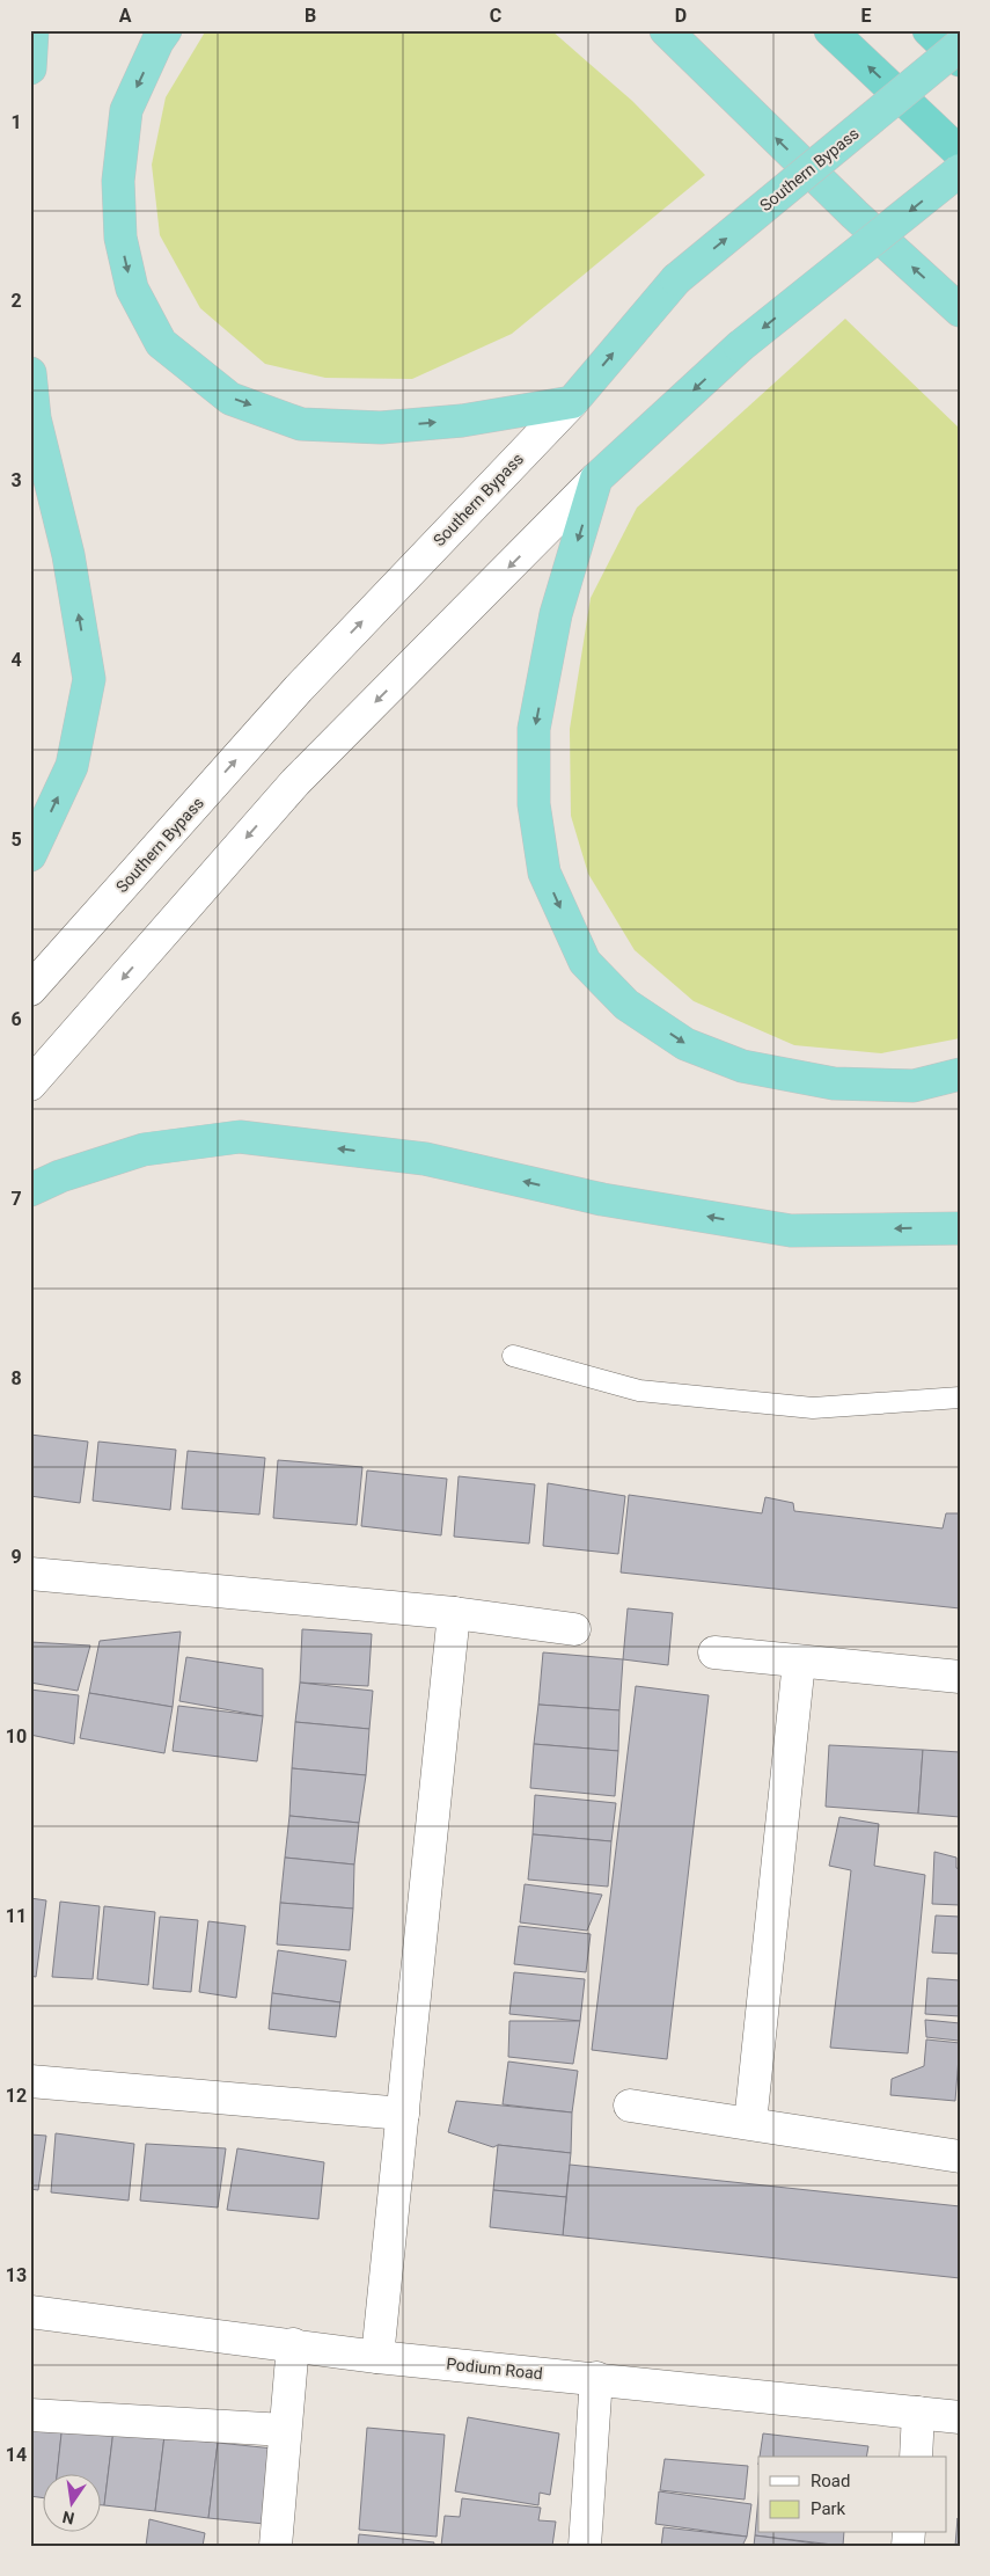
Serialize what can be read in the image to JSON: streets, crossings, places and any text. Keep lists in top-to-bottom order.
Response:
{
  "streets": {
    "highway": ["Southern Bypass"],
    "street": ["Podium Road"]
  },
  "legend": ["Road", "Park"],
  "north": "bottom",
  "grid": {
    "columns": [
      "A",
      "B",
      "C",
      "D",
      "E"
    ],
    "rows": [
      "1",
      "2",
      "3",
      "4",
      "5",
      "6",
      "7",
      "8",
      "9",
      "10",
      "11",
      "12",
      "13",
      "14"
    ]
  }
}
